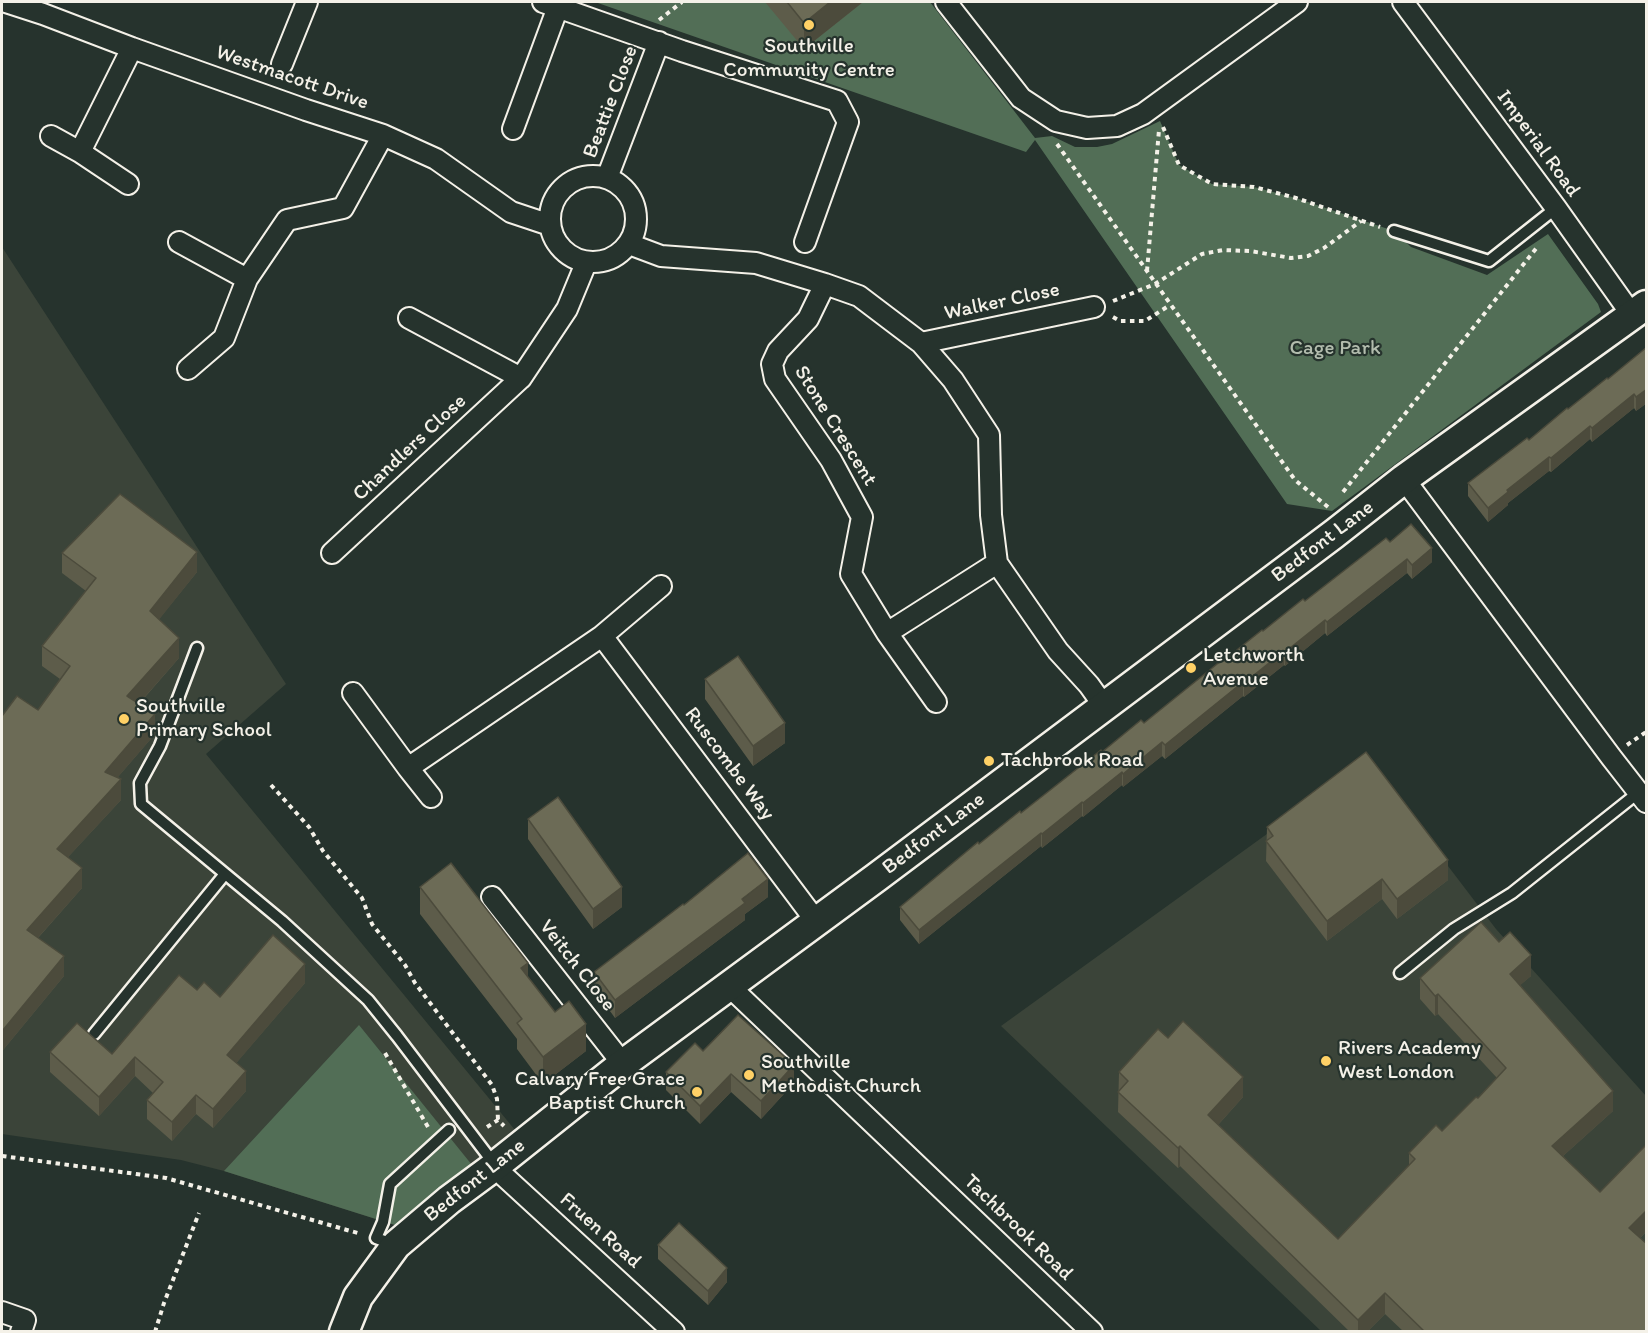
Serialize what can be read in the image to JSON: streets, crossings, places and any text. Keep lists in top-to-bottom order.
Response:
{
  "streets": {
    "main road": ["Bedfont Lane"],
    "street": [
      "Westmacott Drive",
      "Beattie Close",
      "Imperial Road",
      "Walker Close",
      "Stone Crescent",
      "Chandlers Close",
      "Ruscombe Way",
      "Veitch Close",
      "Tachbrook Road",
      "Fruen Road"
    ]
  },
  "crossings": [
    ["Westmacott Drive", "Beattie Close"],
    ["Westmacott Drive", "Chandlers Close"],
    ["Beattie Close", "Chandlers Close"],
    ["Imperial Road", "Bedfont Lane"],
    ["Bedfont Lane", "Ruscombe Way"],
    ["Bedfont Lane", "Veitch Close"],
    ["Bedfont Lane", "Tachbrook Road"],
    ["Bedfont Lane", "Fruen Road"]
  ],
  "parks": ["Cage Park"],
  "places": [
    "Southville Community Centre",
    "Letchworth Avenue",
    "Southville Primary School",
    "Tachbrook Road",
    "Rivers Academy West London",
    "Southville Methodist Church",
    "Calvary Free Grace Baptist Church"
  ]
}
